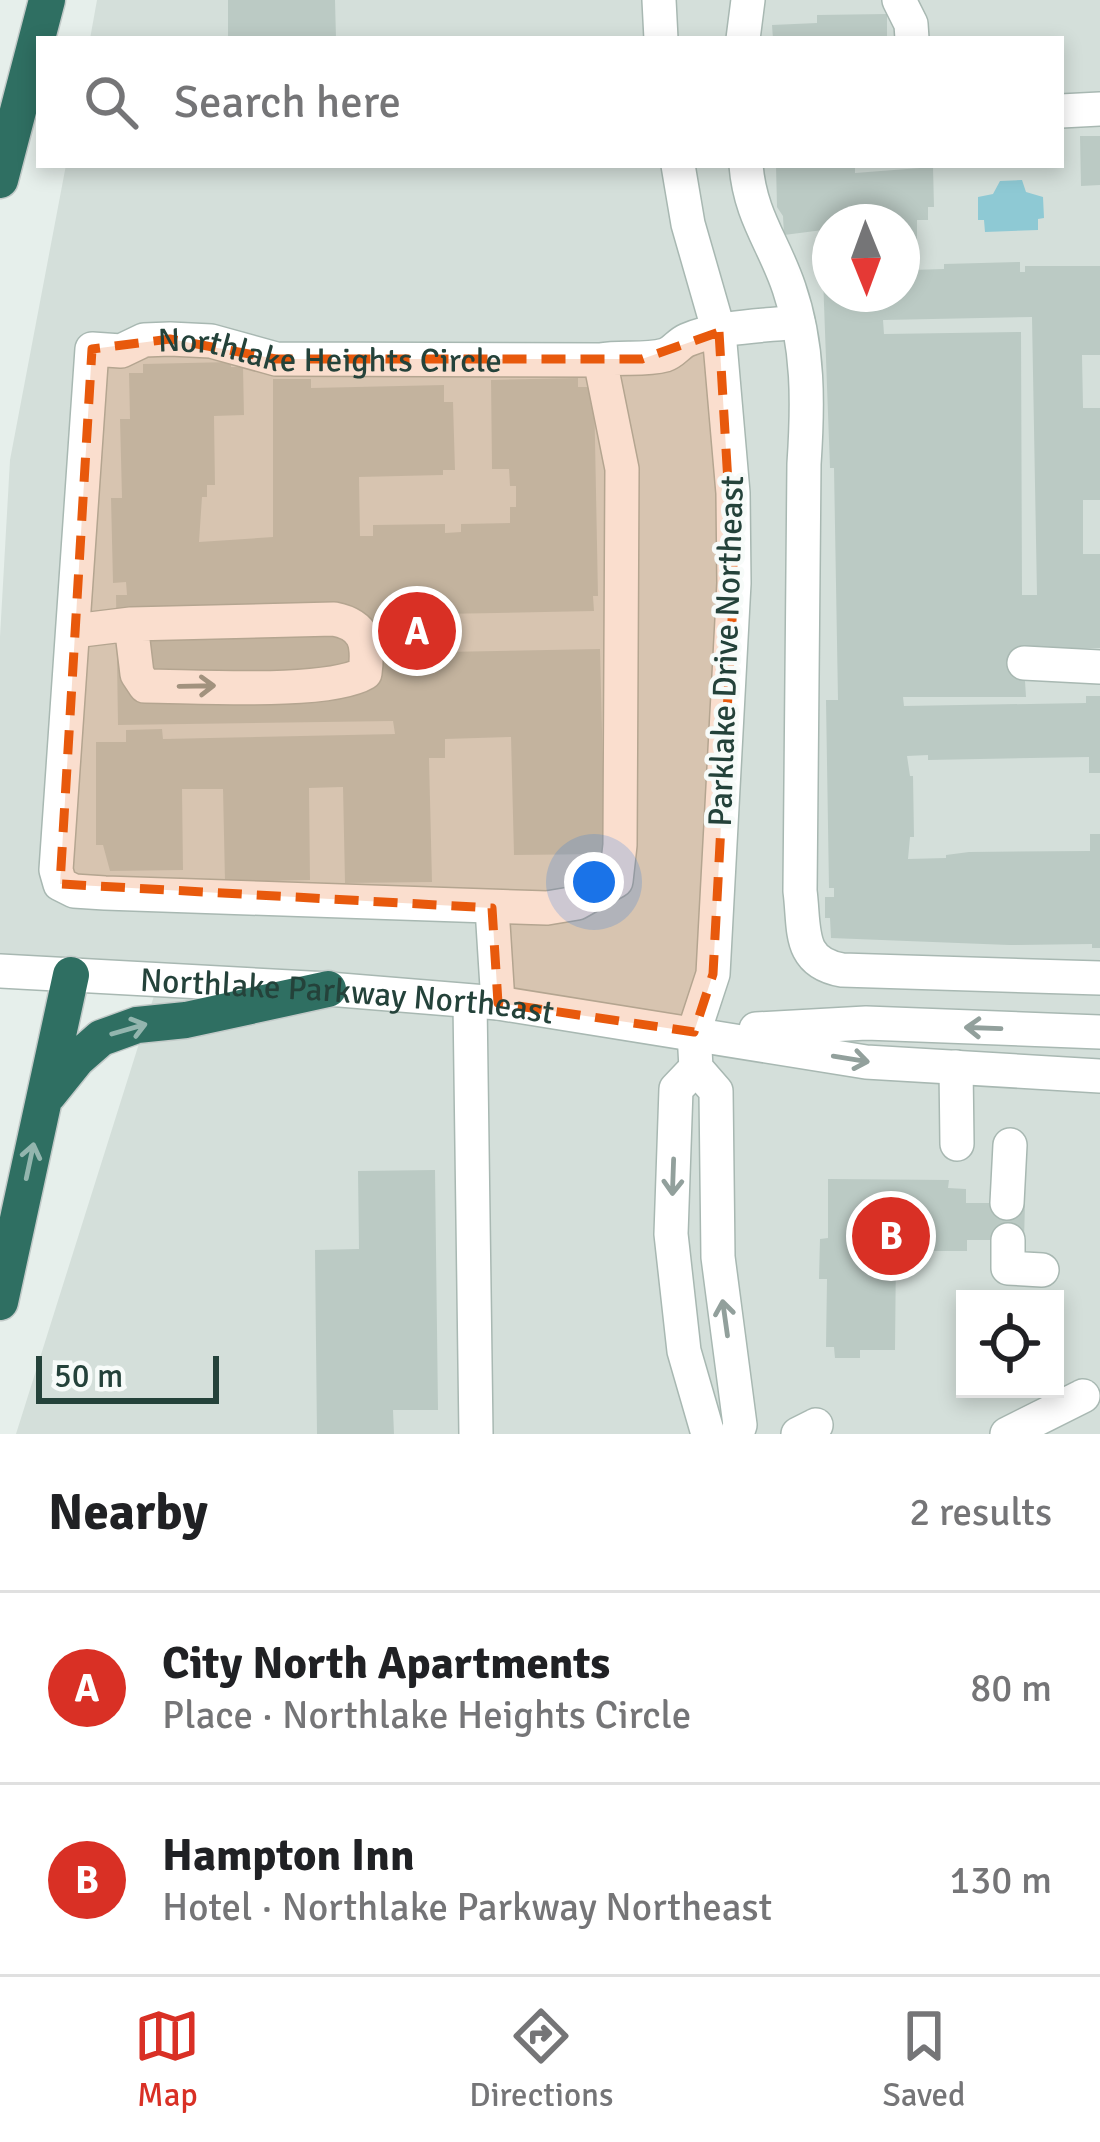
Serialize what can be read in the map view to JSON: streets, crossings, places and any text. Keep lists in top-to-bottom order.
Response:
{
  "streets": {
    "street": ["Northlake Heights Circle", "Parklake Drive Northeast", "Northlake Parkway Northeast"]
  },
  "crossings": [
    ["Parklake Drive Northeast", "Northlake Parkway Northeast"]
  ],
  "scale_bar": "50 m",
  "north": "bottom",
  "page": {
    "search": "Search here",
    "pins": ["A", "B"],
    "scale": "50 m",
    "heading": ["Nearby", "2 results"],
    "list": [
      {
        "mark": "A",
        "name": "City North Apartments",
        "note": "Place · Northlake Heights Circle",
        "value": "80 m"
      },
      {
        "mark": "B",
        "name": "Hampton Inn",
        "note": "Hotel · Northlake Parkway Northeast",
        "value": "130 m"
      }
    ],
    "nav": ["Map", "Directions", "Saved"]
  }
}
